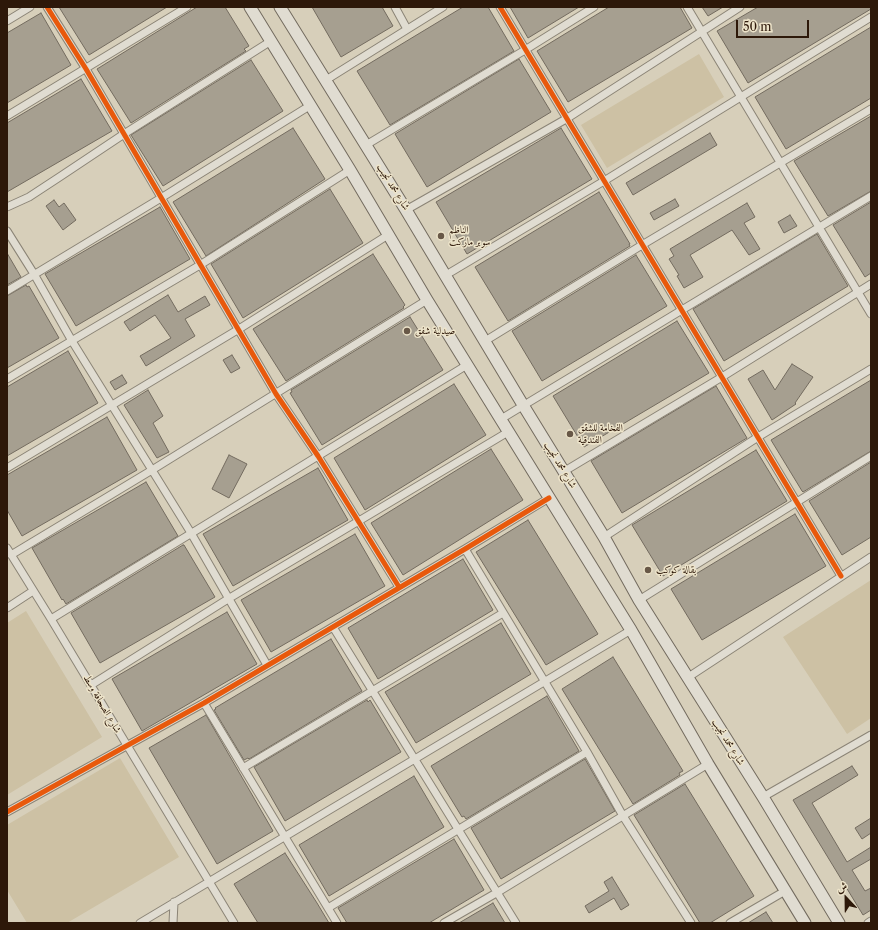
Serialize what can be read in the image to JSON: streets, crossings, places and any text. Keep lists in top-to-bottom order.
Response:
{
  "streets": {
    "main road": ["شارع محمد نجيب"],
    "street": ["شارع الصحافة وسط"]
  },
  "places": [
    "الناظم سوبر ماركت",
    "صيدلية شفق",
    "الفخامة للشقق الفندقية",
    "بقالة كوكب"
  ],
  "scale_bar": "50 m",
  "north": "top"
}
